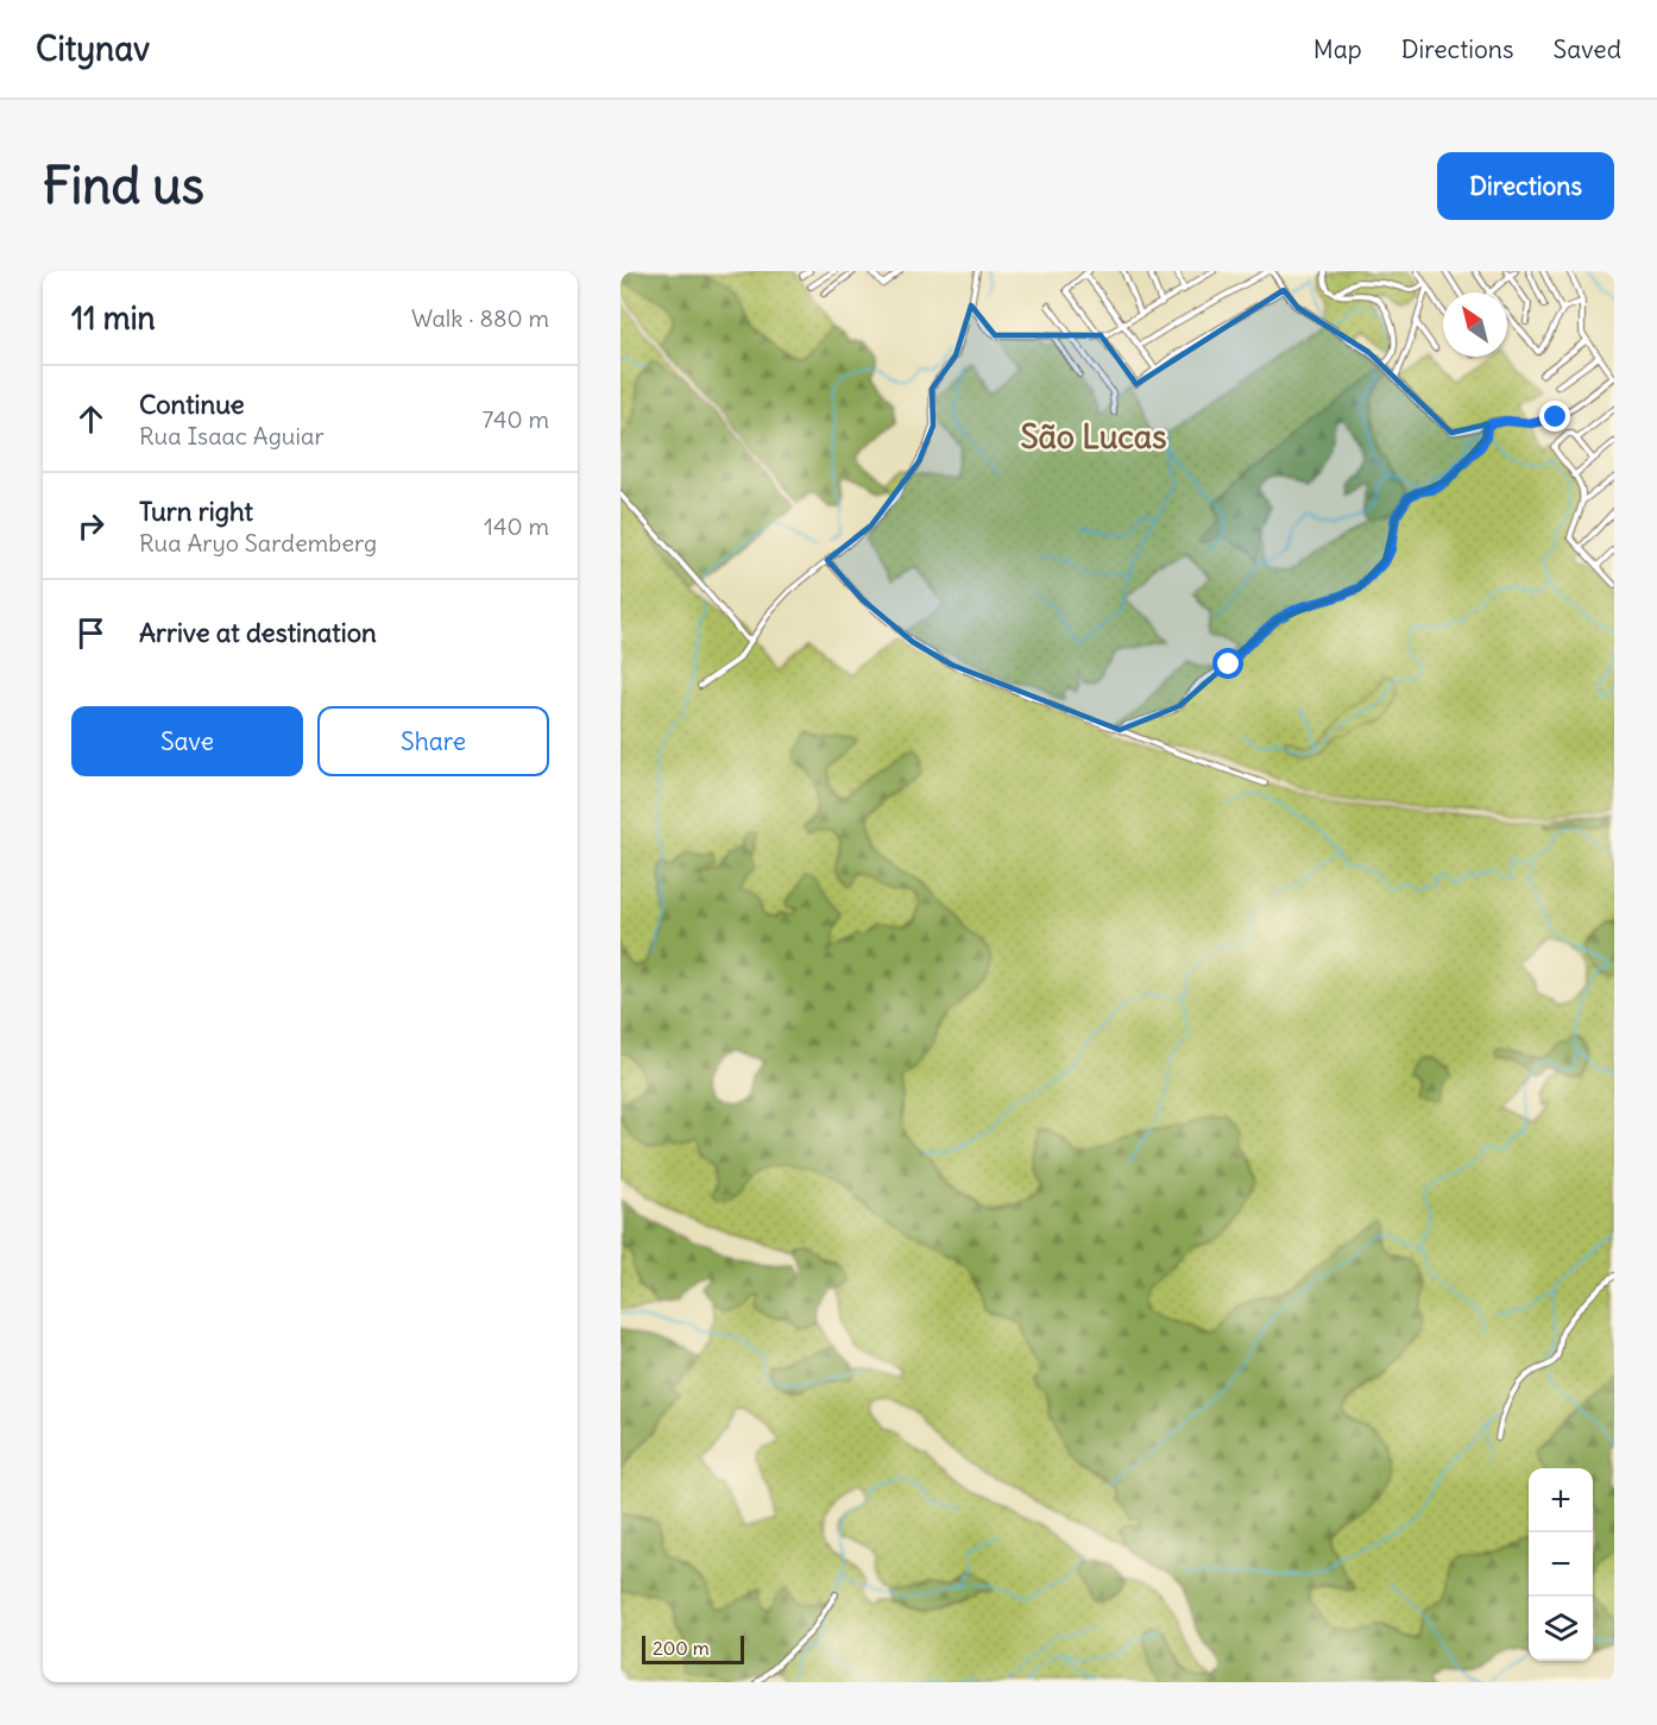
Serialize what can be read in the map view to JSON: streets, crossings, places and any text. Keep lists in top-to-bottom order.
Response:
{
  "districts": ["São Lucas"],
  "scale_bar": "200 m",
  "north": "top left",
  "page": {
    "header": "Citynav",
    "nav": ["Map", "Directions", "Saved"],
    "buttons": [
      "Directions",
      ["Save", "Share"]
    ],
    "title": "Find us",
    "heading": ["11 min", "Walk · 880 m"],
    "list": [
      ["Continue", "Rua Isaac Aguiar", "740 m"],
      ["Turn right", "Rua Aryo Sardemberg", "140 m"],
      "Arrive at destination"
    ],
    "map_buttons": ["+", "−"],
    "scale": "200 m"
  }
}
